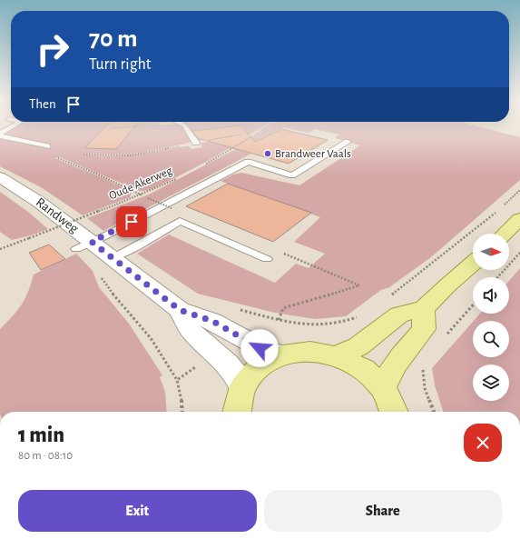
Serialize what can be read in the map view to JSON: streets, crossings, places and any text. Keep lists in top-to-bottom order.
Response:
{
  "streets": {
    "main road": ["Randweg"],
    "path": ["Oude Akerweg"]
  },
  "places": ["Brandweer Vaals"],
  "north": "right",
  "page": {
    "turn": ["70 m", "Turn right"],
    "then": "Then",
    "heading": ["1 min", "80 m · 08:10"],
    "buttons": ["Exit", "Share"]
  }
}
